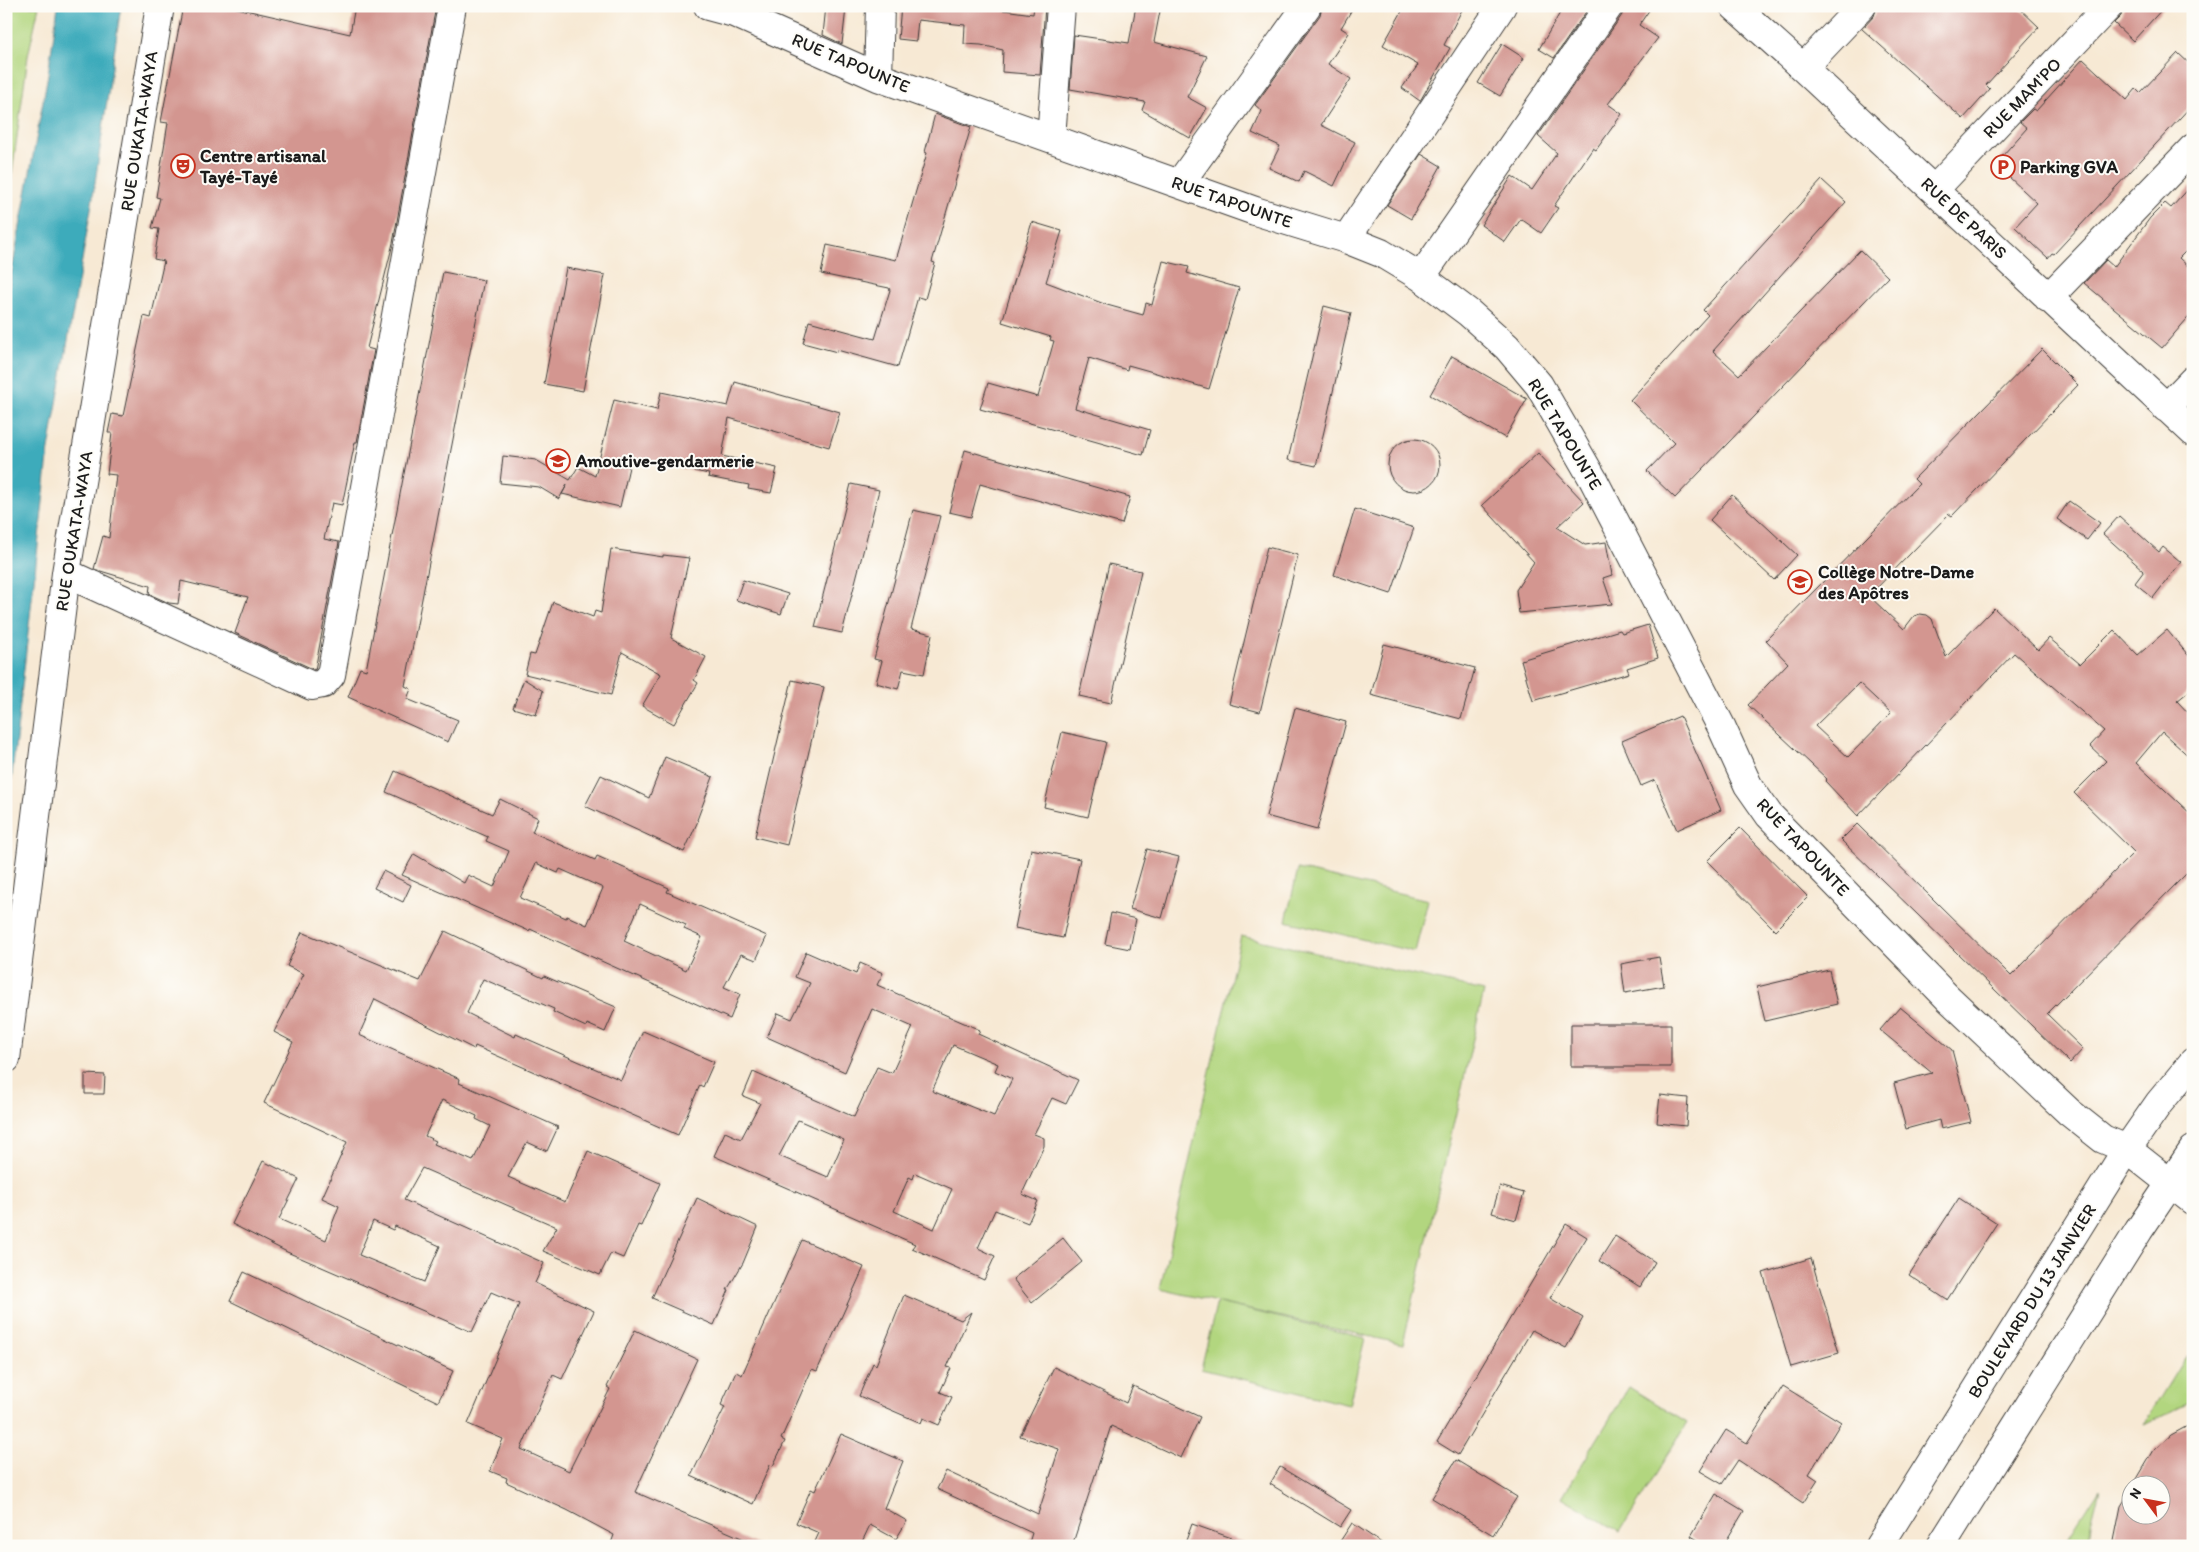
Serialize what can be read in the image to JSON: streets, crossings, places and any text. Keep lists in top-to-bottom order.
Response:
{
  "streets": {
    "main road": [
      "RUE TAPOUNTE",
      "RUE MAM'PO",
      "RUE OUKATA-WAYA",
      "RUE DE PARIS",
      "BOULEVARD DU 13 JANVIER"
    ]
  },
  "crossings": [
    ["RUE TAPOUNTE", "BOULEVARD DU 13 JANVIER"],
    ["RUE MAM'PO", "RUE DE PARIS"]
  ],
  "places": {
    "theatre": ["Centre artisanal Tayé-Tayé"],
    "parking": ["Parking GVA"],
    "school or university": ["Amoutive-gendarmerie", "Collège Notre-Dame des Apôtres"]
  },
  "north": "top left"
}
